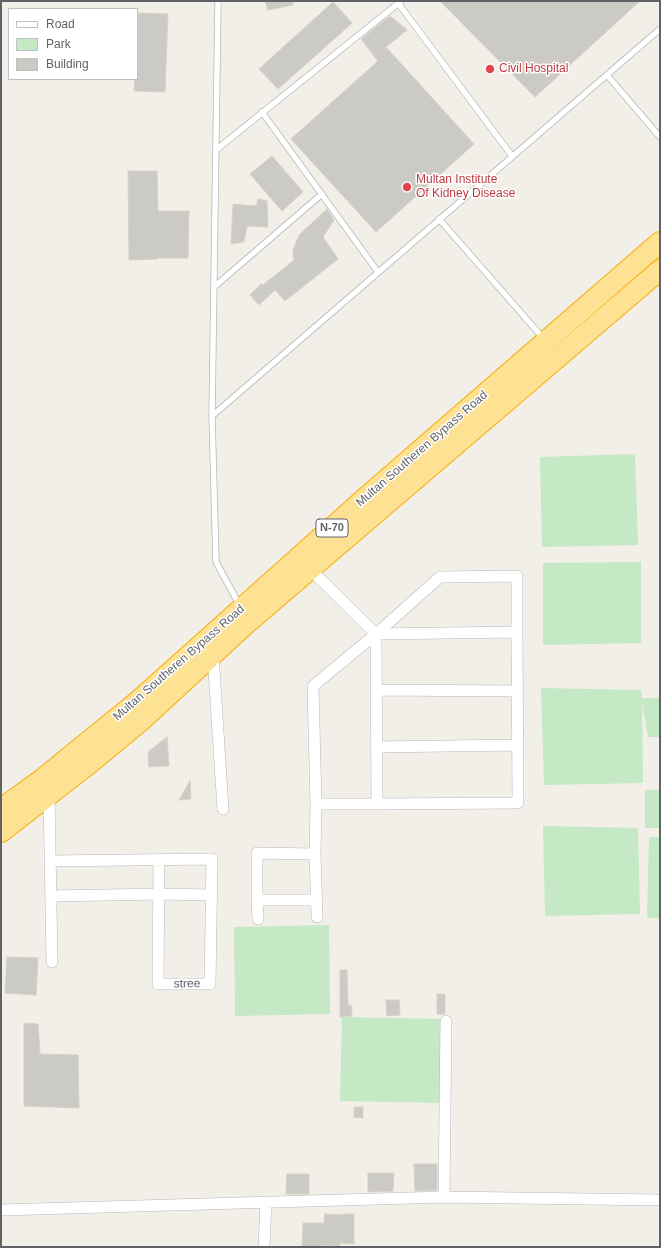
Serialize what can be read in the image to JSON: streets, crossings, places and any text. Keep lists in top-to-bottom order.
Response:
{
  "streets": {
    "highway": ["Multan Southeren Bypass Road", "N-70"],
    "street": ["stree"]
  },
  "places": ["Civil Hospital", "Multan Institute Of Kidney Disease"],
  "legend": ["Road", "Park", "Building"]
}
